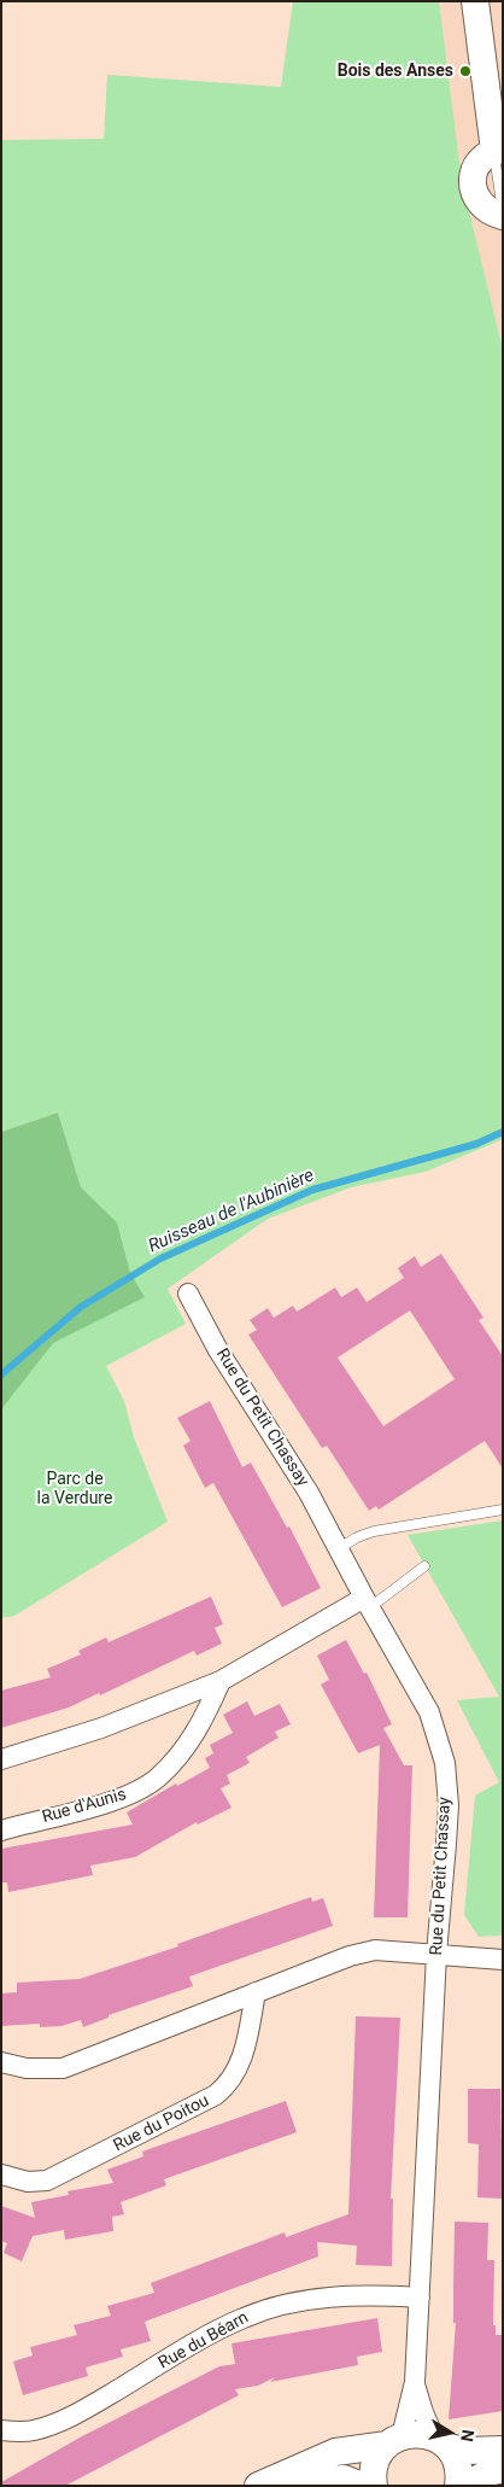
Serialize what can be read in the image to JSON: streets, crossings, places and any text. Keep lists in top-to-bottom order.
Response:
{
  "streets": {
    "street": [
      "Rue du Petit Chassay",
      "Rue d'Aunis",
      "Rue du Poitou",
      "Rue du Béarn"
    ]
  },
  "crossings": [
    ["Rue du Petit Chassay", "Rue du Béarn"]
  ],
  "water": ["Ruisseau de l'Aubinière"],
  "parks": ["Parc de la Verdure"],
  "places": ["Bois des Anses"],
  "north": "right"
}
